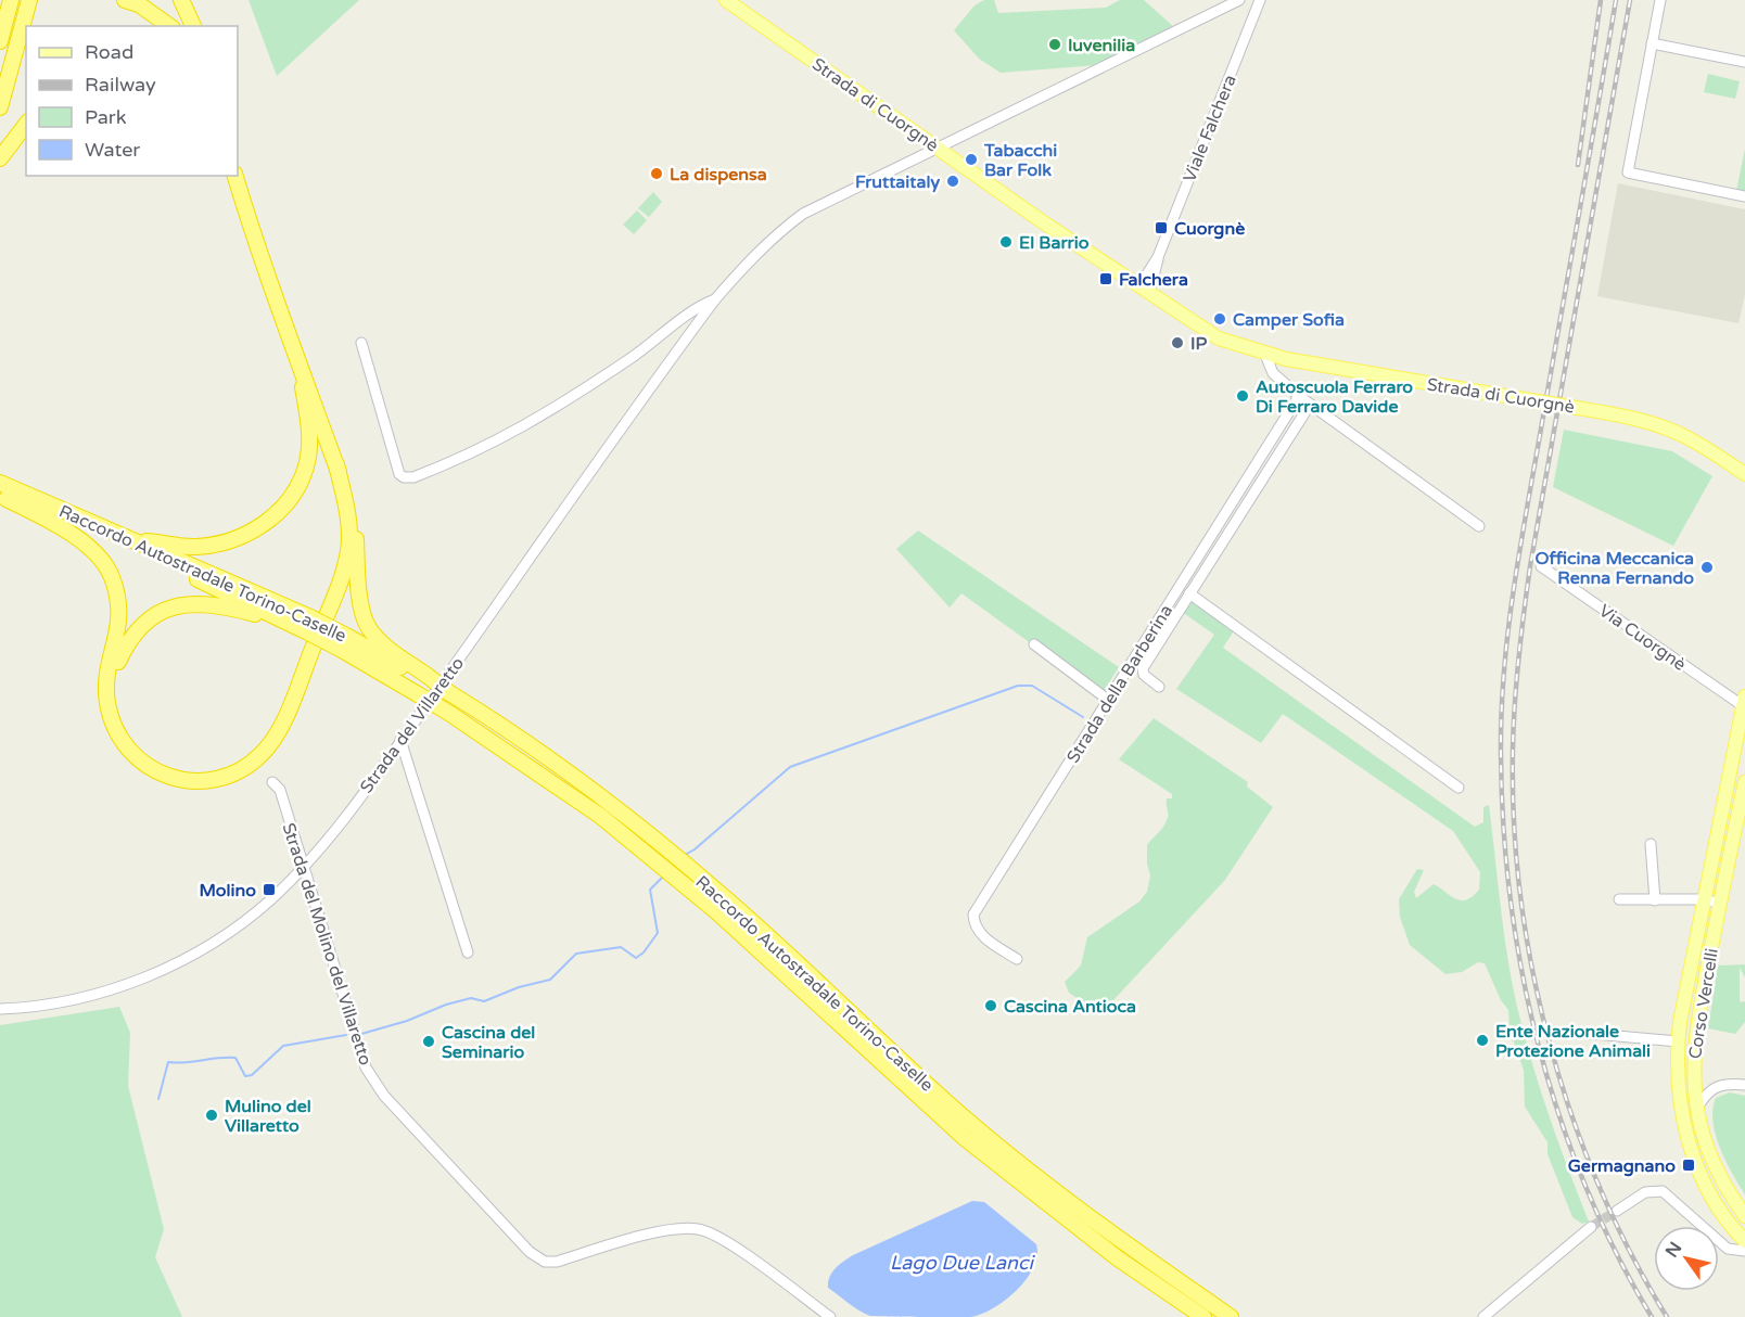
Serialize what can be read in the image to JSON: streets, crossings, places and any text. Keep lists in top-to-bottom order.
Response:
{
  "streets": {
    "highway": ["Raccordo Autostradale Torino-Caselle"],
    "main road": ["Strada di Cuorgnè", "Corso Vercelli"],
    "street": [
      "Viale Falchera",
      "Via Cuorgnè",
      "Strada della Barberina",
      "Strada del Villaretto",
      "Strada del Molino del Villaretto"
    ]
  },
  "crossings": [
    ["Strada di Cuorgnè", "Viale Falchera"],
    ["Strada di Cuorgnè", "Strada del Villaretto"],
    ["Via Cuorgnè", "Corso Vercelli"],
    ["Strada del Villaretto", "Strada del Molino del Villaretto"]
  ],
  "water": ["Lago Due Lanci"],
  "places": {
    "other": [
      "Iuvenilia",
      "Tabacchi Bar Folk",
      "La dispensa",
      "Fruttaitaly",
      "El Barrio",
      "Camper Sofia",
      "IP",
      "Autoscuola Ferraro Di Ferraro Davide",
      "Officina Meccanica Renna Fernando",
      "Cascina Antioca",
      "Ente Nazionale Protezione Animali",
      "Cascina del Seminario",
      "Mulino del Villaretto"
    ],
    "transit": [
      "Cuorgnè",
      "Falchera",
      "Molino",
      "Germagnano"
    ]
  },
  "legend": [
    "Road",
    "Railway",
    "Park",
    "Water"
  ],
  "north": "top left"
}
